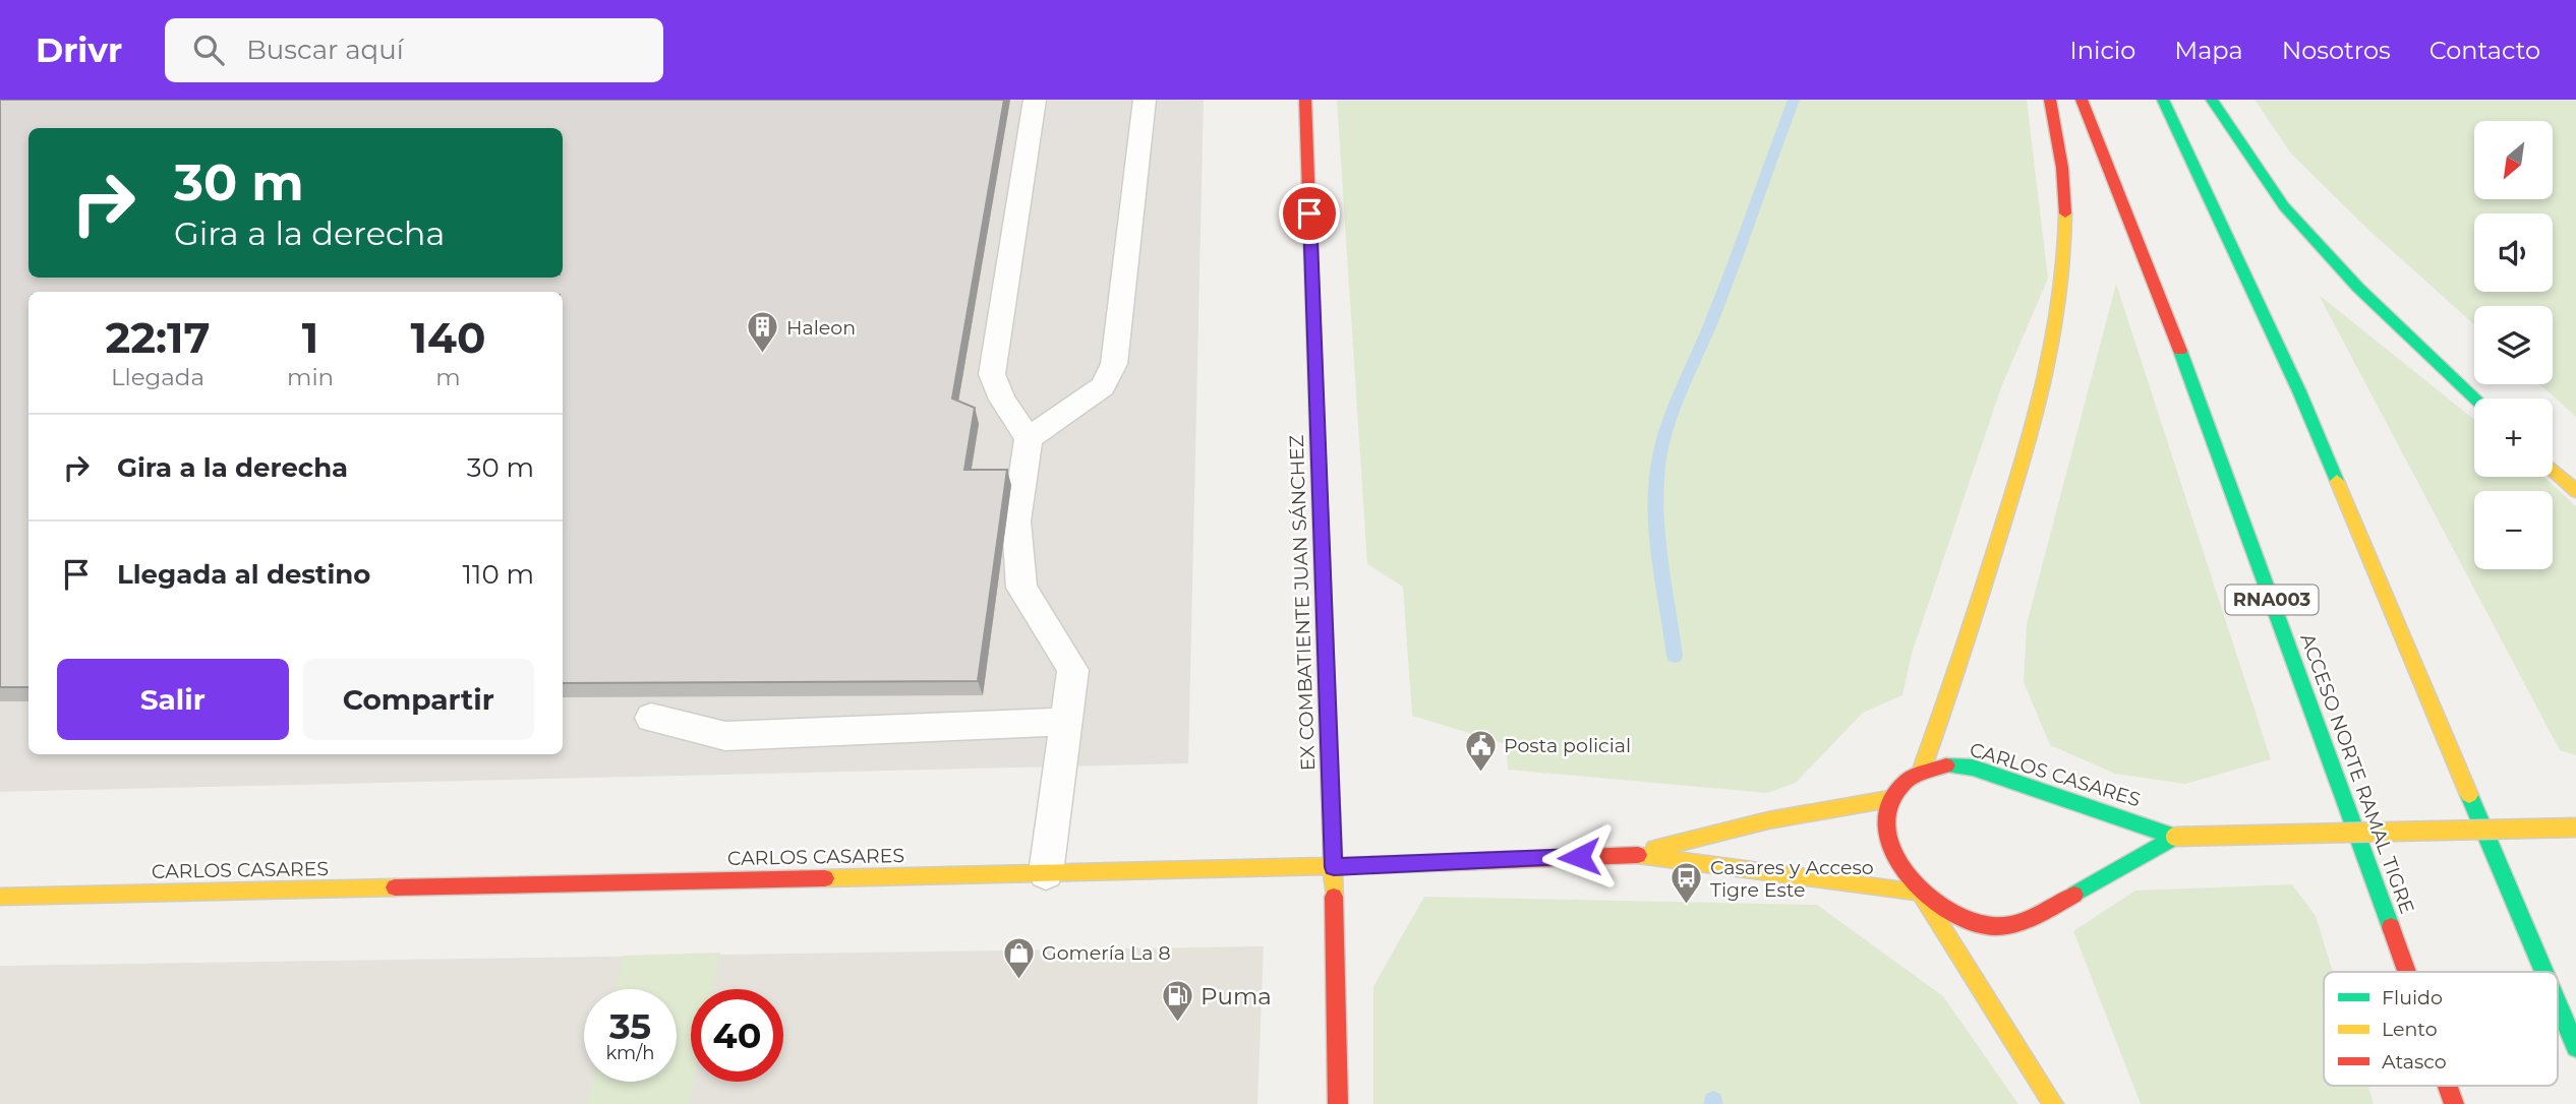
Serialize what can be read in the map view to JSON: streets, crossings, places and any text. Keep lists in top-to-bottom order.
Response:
{
  "streets": {
    "main road": [
      "RNA003",
      "EX COMBATIENTE JUAN SÁNCHEZ",
      "ACCESO NORTE RAMAL TIGRE",
      "CARLOS CASARES"
    ]
  },
  "crossings": [
    ["EX COMBATIENTE JUAN SÁNCHEZ", "CARLOS CASARES"]
  ],
  "places": {
    "building": ["Haleon"],
    "public building": ["Posta policial"],
    "bus stop": ["Casares y Acceso Tigre Este"],
    "shop": ["Gomería La 8"],
    "fuel station": ["Puma"]
  },
  "legend": ["Fluido", "Lento", "Atasco"],
  "north": "bottom left",
  "page": {
    "header": "Drivr",
    "search": "Buscar aquí",
    "nav": [
      "Inicio",
      "Mapa",
      "Nosotros",
      "Contacto"
    ],
    "map_buttons": ["+", "−"],
    "turn": ["30 m", "Gira a la derecha"],
    "eta": [
      "22:17",
      "Llegada",
      "1",
      "min",
      "140",
      "m"
    ],
    "list": [
      {
        "name": "Gira a la derecha",
        "value": "30 m"
      },
      {
        "name": "Llegada al destino",
        "value": "110 m"
      }
    ],
    "buttons": ["Salir", "Compartir"],
    "speed": "35 km/h",
    "limit": "40"
  }
}
